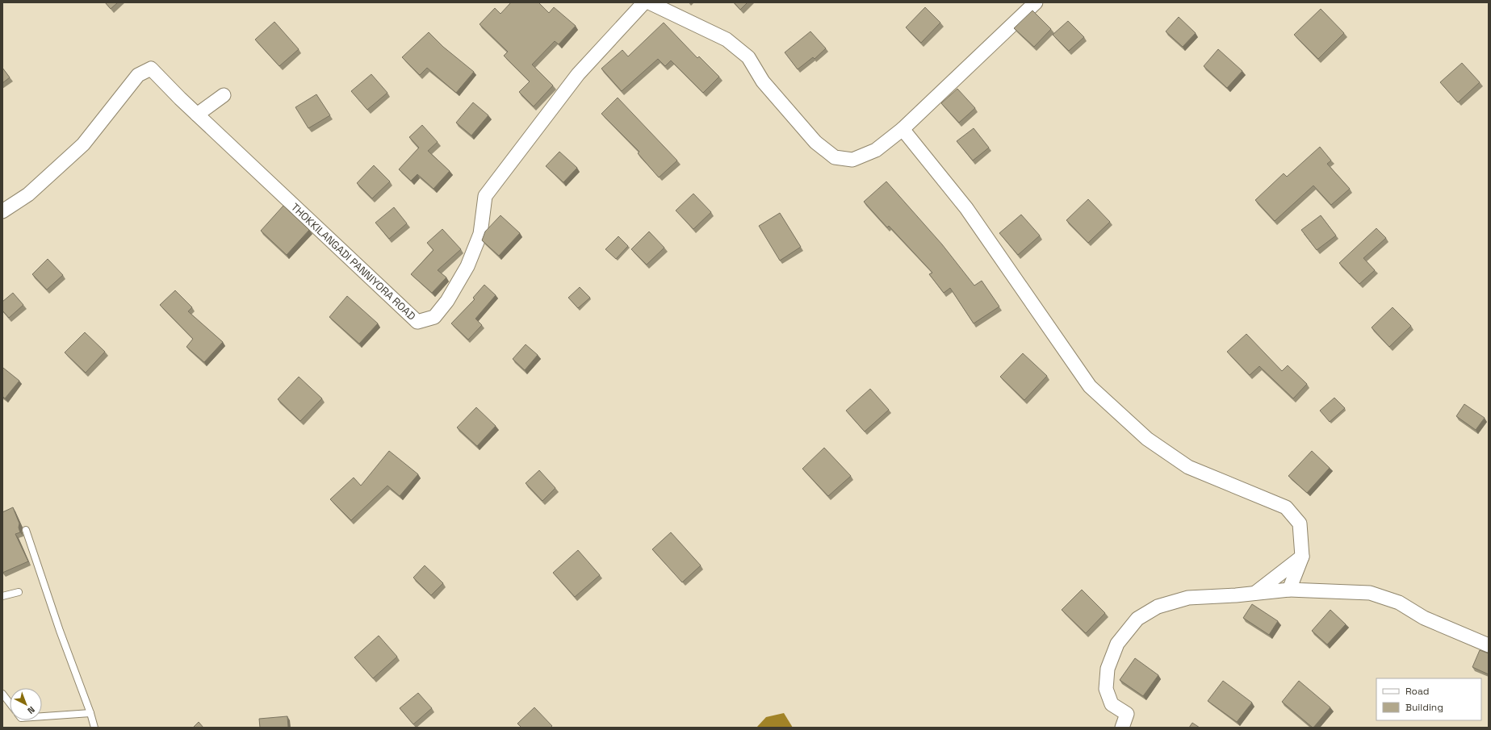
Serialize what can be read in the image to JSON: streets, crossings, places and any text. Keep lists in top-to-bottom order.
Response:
{
  "streets": {
    "street": ["THOKKILANGADI PANNIYORA ROAD"]
  },
  "legend": ["Road", "Building"],
  "north": "bottom right"
}
